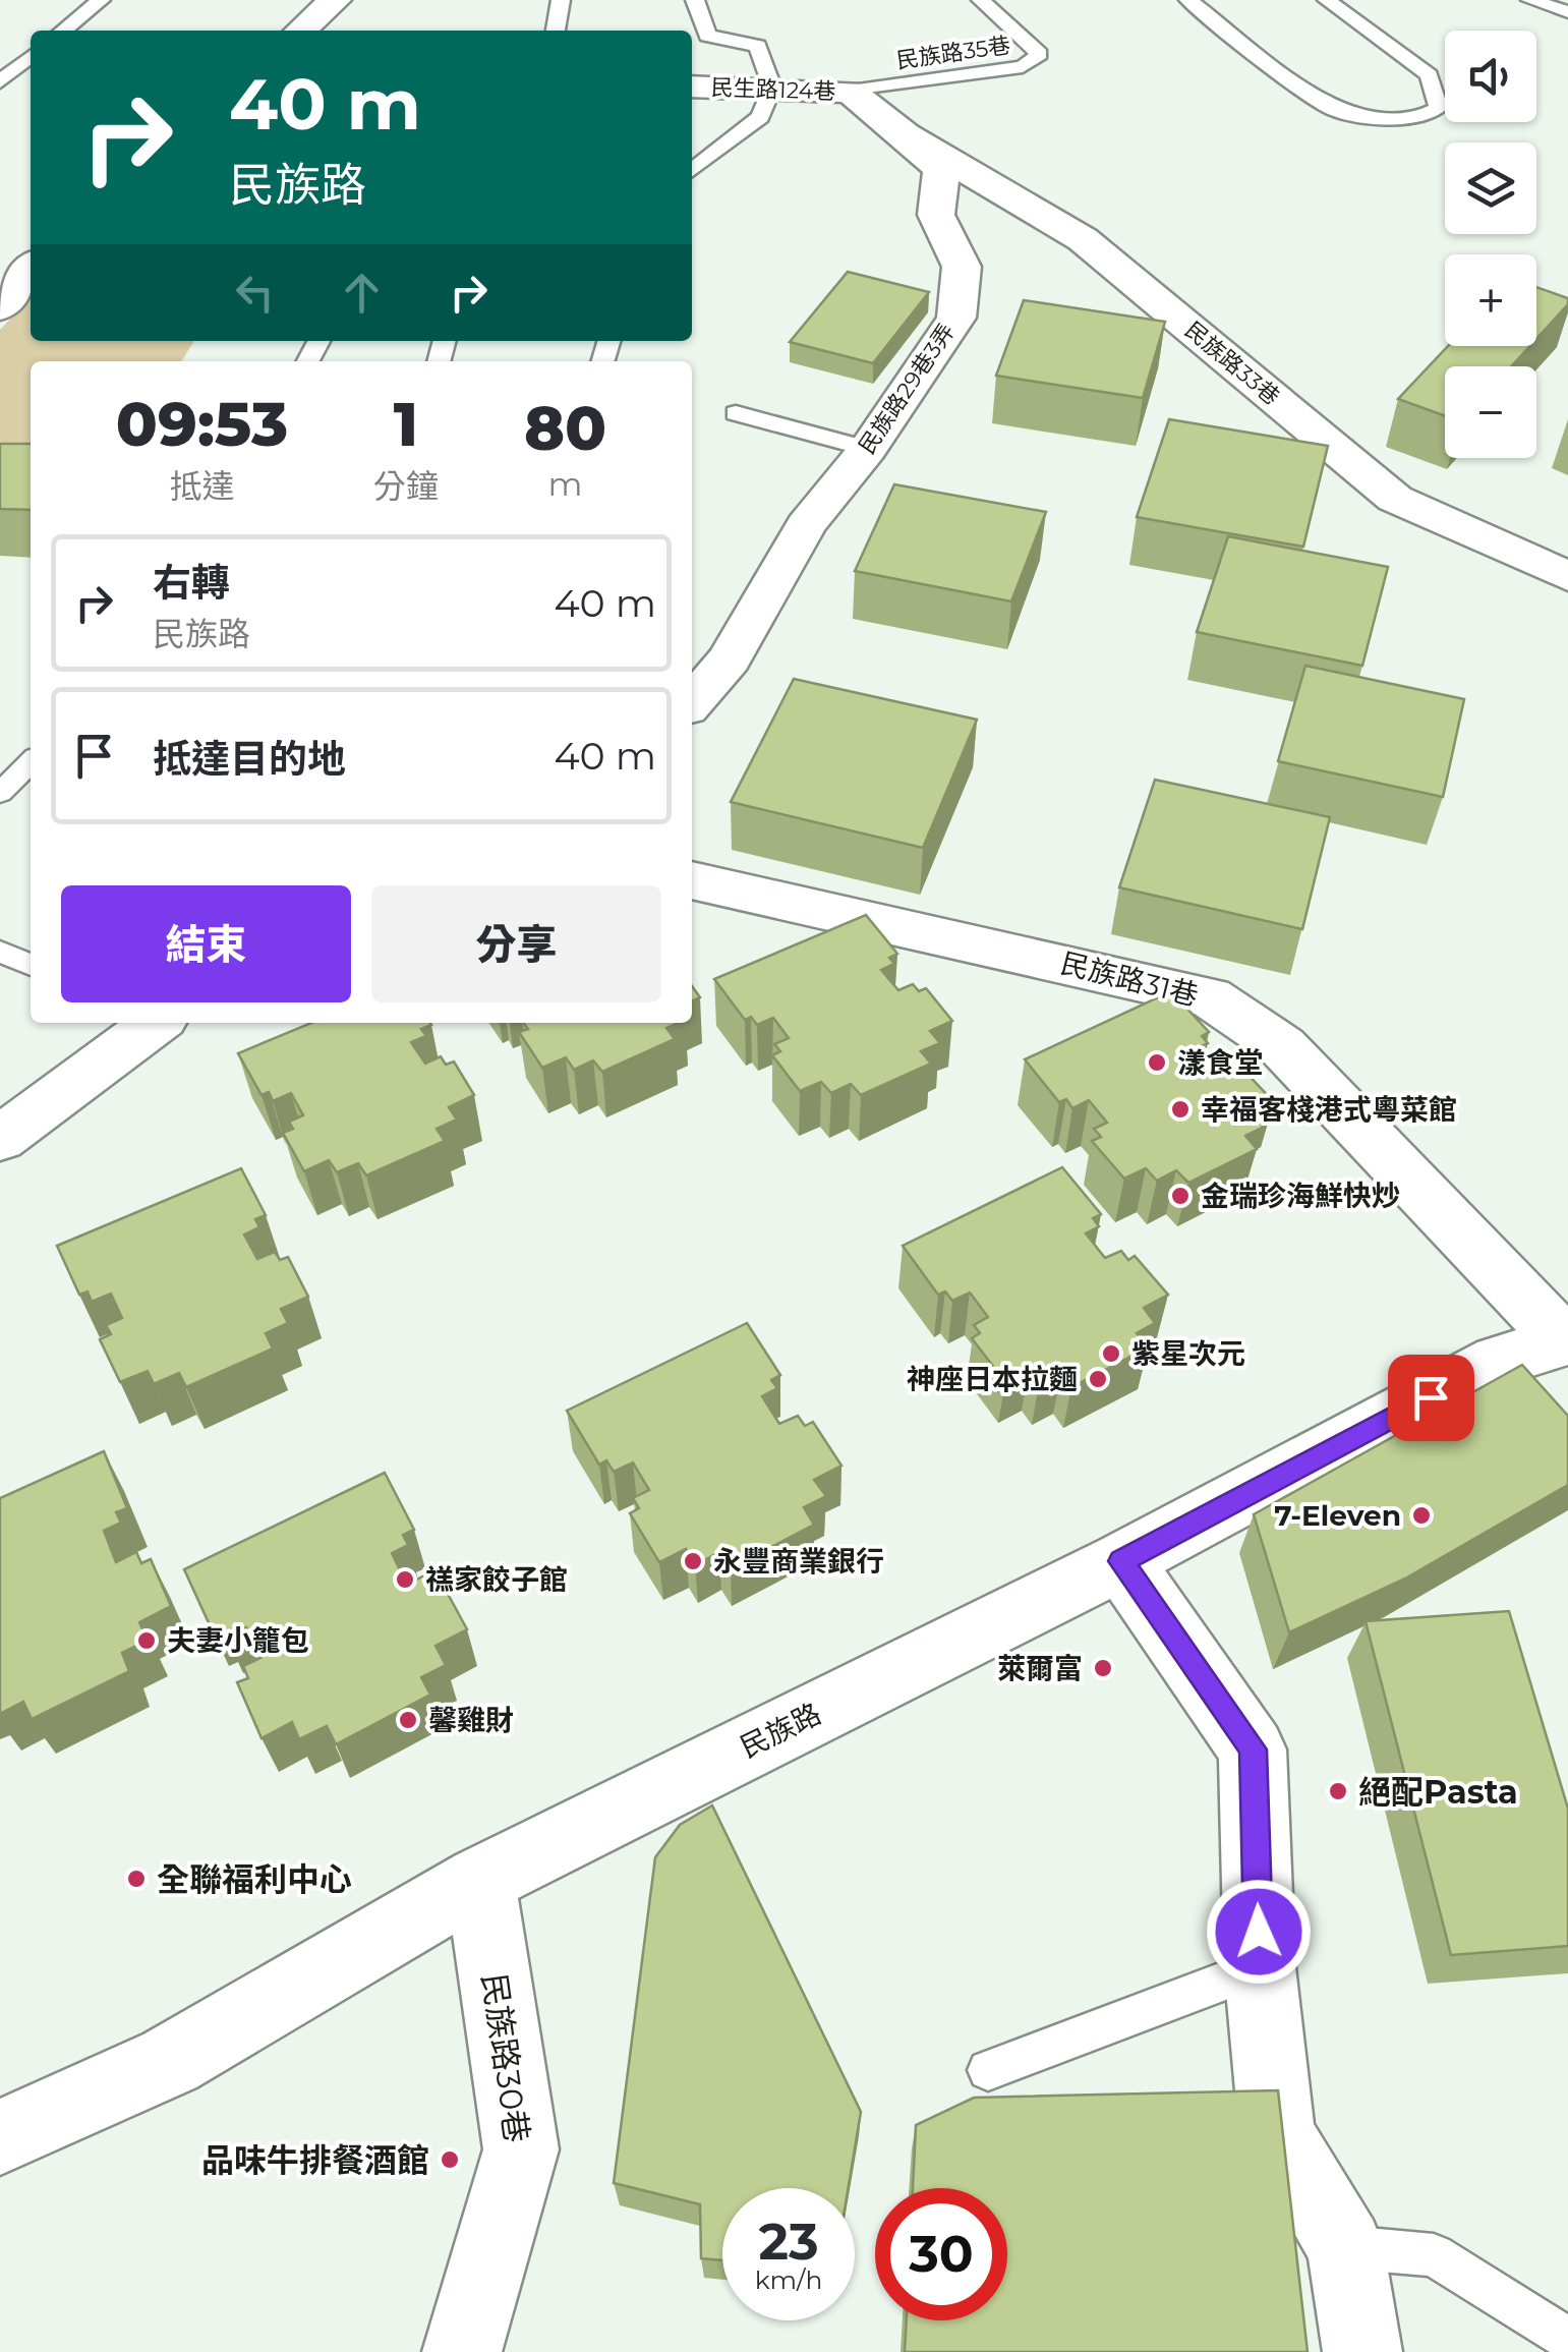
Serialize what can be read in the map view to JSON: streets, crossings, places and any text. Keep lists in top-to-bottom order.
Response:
{
  "streets": {
    "street": [
      "民生路124巷",
      "民族路33巷",
      "民族路29巷3弄",
      "民族路31巷",
      "民族路",
      "民族路30巷"
    ],
    "lane": ["民族路35巷"]
  },
  "crossings": [
    ["民族路35巷", "民生路124巷"],
    ["民生路124巷", "民族路33巷"],
    ["民生路124巷", "民族路29巷3弄"],
    ["民族路33巷", "民族路29巷3弄"],
    ["民族路31巷", "民族路"],
    ["民族路", "民族路30巷"]
  ],
  "places": [
    "漾食堂",
    "幸福客棧港式粵菜館",
    "金瑞珍海鮮快炒",
    "紫星次元",
    "神座日本拉麵",
    "7-Eleven",
    "永豐商業銀行",
    "禚家餃子館",
    "夫妻小籠包",
    "萊爾富",
    "馨雞財",
    "絕配Pasta",
    "全聯福利中心",
    "品味牛排餐酒館"
  ],
  "page": {
    "map_buttons": ["+", "−"],
    "turn": ["40 m", "民族路"],
    "eta": [
      "09:53",
      "抵達",
      "1",
      "分鐘",
      "80",
      "m"
    ],
    "list": [
      {
        "name": "右轉",
        "note": "民族路",
        "value": "40 m"
      },
      {
        "name": "抵達目的地",
        "value": "40 m"
      }
    ],
    "buttons": ["結束", "分享"],
    "speed": "23 km/h",
    "limit": "30"
  }
}
